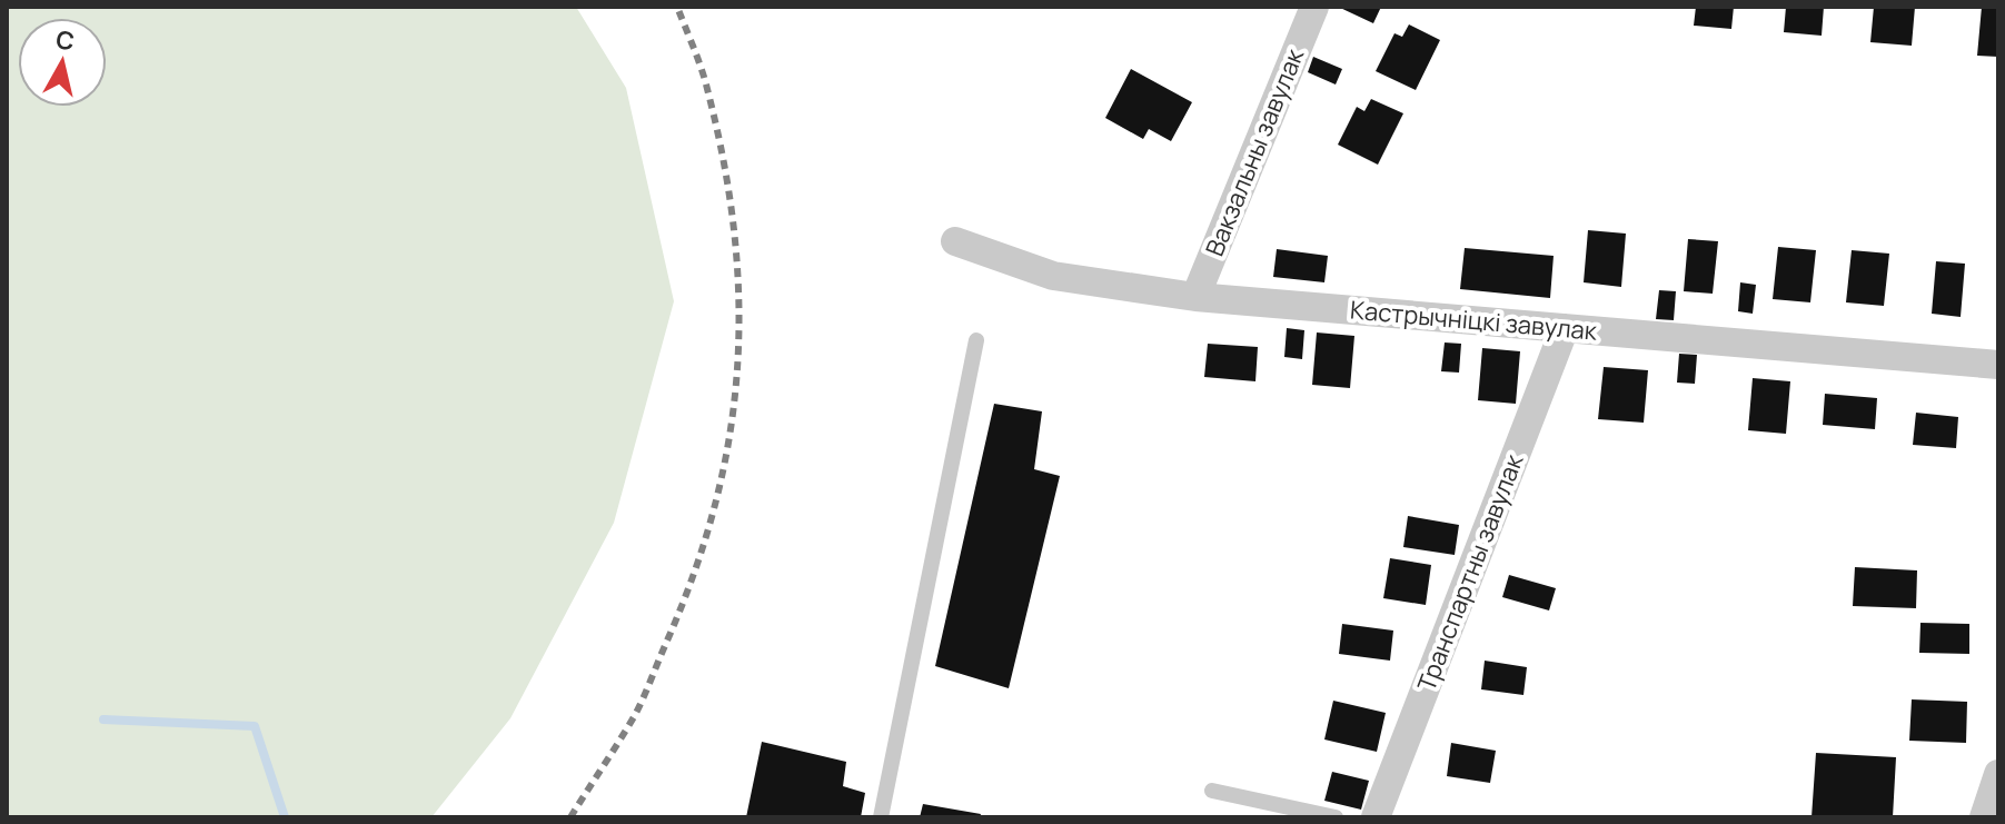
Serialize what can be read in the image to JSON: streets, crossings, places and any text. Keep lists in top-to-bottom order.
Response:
{
  "streets": {
    "street": ["Вакзальны завулак", "Кастрычніцкі завулак", "Транспартны завулак"]
  },
  "crossings": [
    ["Вакзальны завулак", "Кастрычніцкі завулак"],
    ["Кастрычніцкі завулак", "Транспартны завулак"]
  ],
  "north": "top"
}
